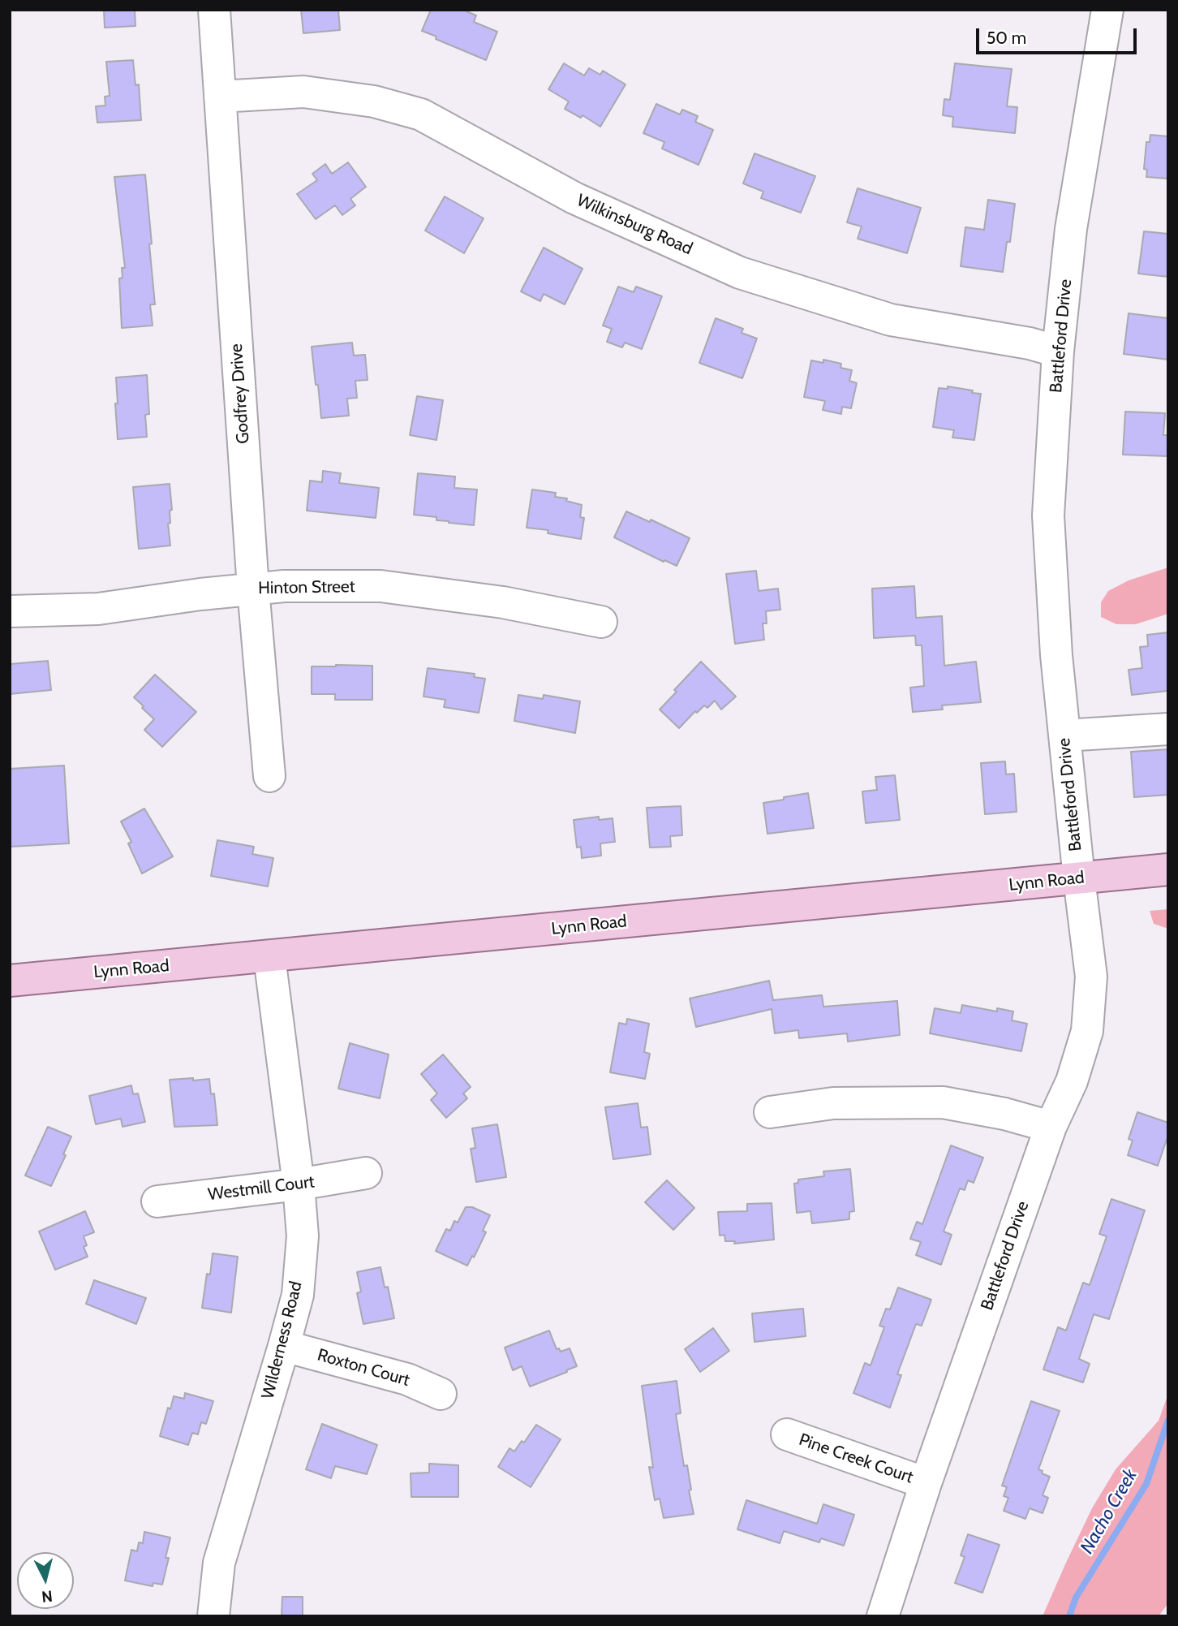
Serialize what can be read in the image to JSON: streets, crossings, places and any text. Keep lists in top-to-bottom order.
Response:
{
  "streets": {
    "main road": ["Lynn Road"],
    "street": [
      "Wilkinsburg Road",
      "Battleford Drive",
      "Godfrey Drive",
      "Hinton Street",
      "Westmill Court",
      "Wilderness Road",
      "Roxton Court",
      "Pine Creek Court"
    ]
  },
  "crossings": [
    ["Wilkinsburg Road", "Battleford Drive"],
    ["Wilkinsburg Road", "Godfrey Drive"],
    ["Battleford Drive", "Lynn Road"],
    ["Battleford Drive", "Pine Creek Court"],
    ["Godfrey Drive", "Hinton Street"],
    ["Lynn Road", "Wilderness Road"],
    ["Westmill Court", "Wilderness Road"],
    ["Wilderness Road", "Roxton Court"]
  ],
  "water": ["Nacho Creek"],
  "scale_bar": "50 m",
  "north": "bottom"
}
